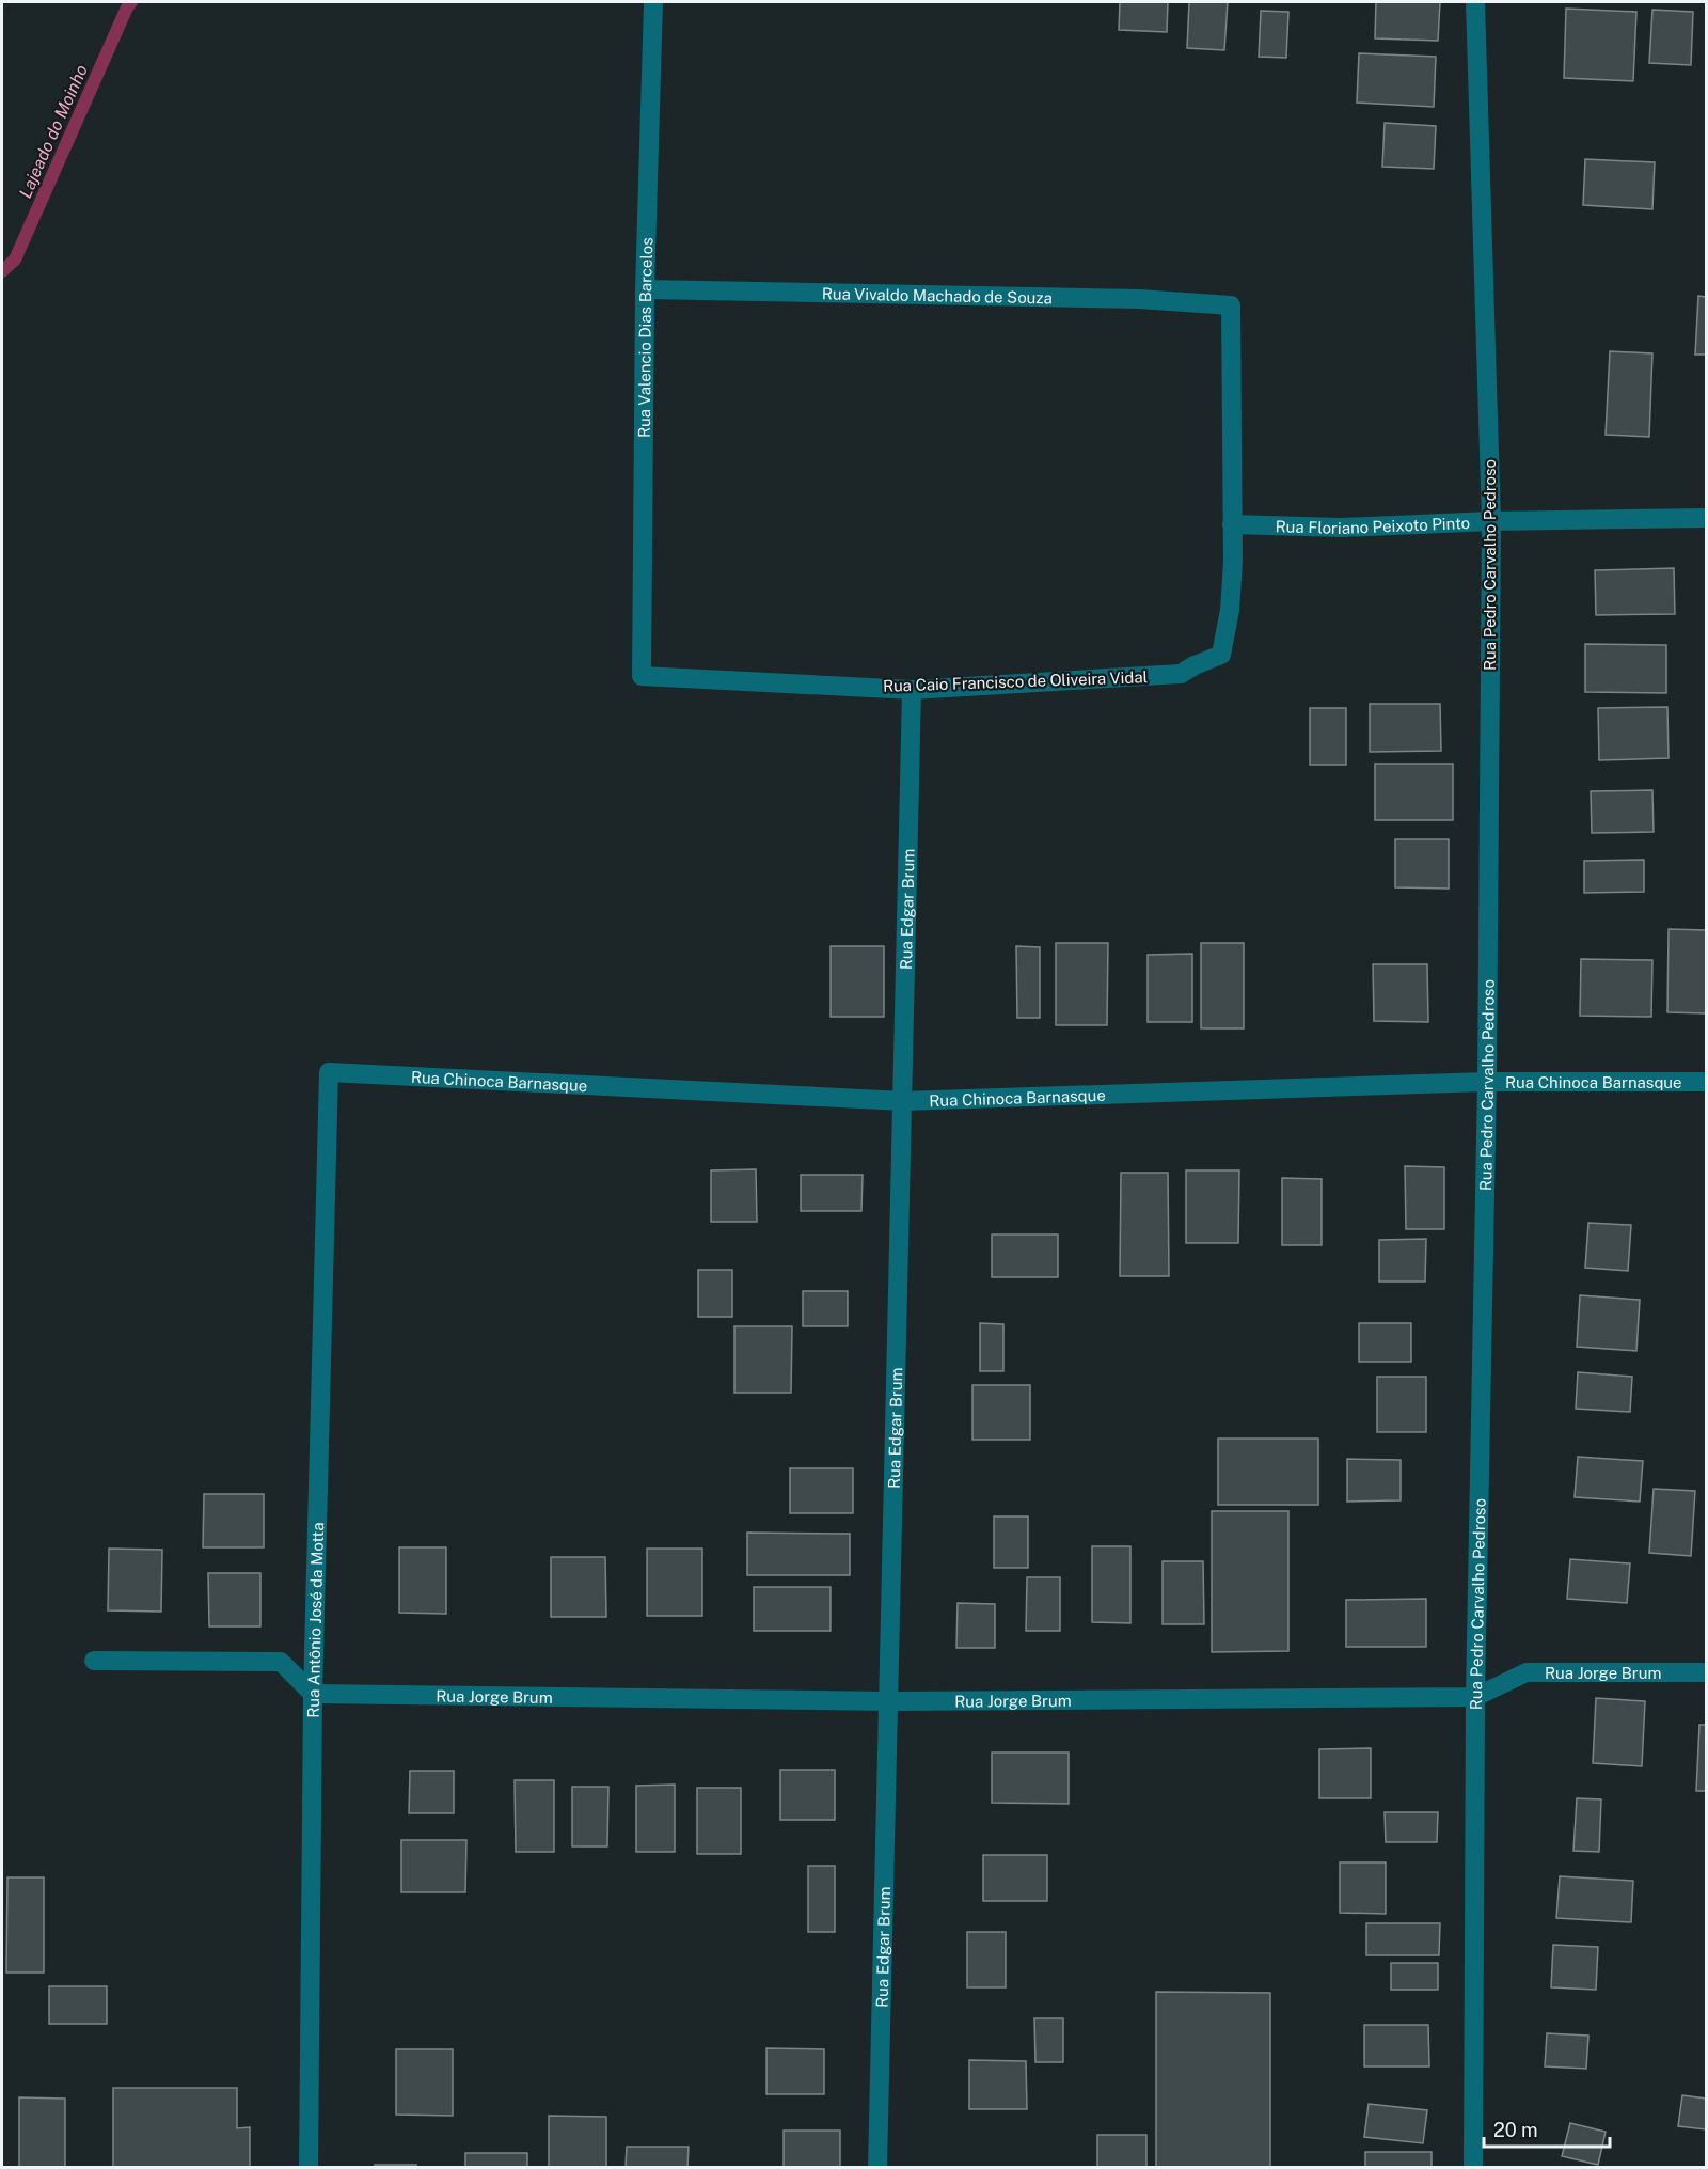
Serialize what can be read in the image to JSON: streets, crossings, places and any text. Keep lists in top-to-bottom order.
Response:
{
  "streets": {
    "street": [
      "Rua Vivaldo Machado de Souza",
      "Rua Valencio Dias Barcelos",
      "Rua Floriano Peixoto Pinto",
      "Rua Pedro Carvalho Pedroso",
      "Rua Caio Francisco de Oliveira Vidal",
      "Rua Edgar Brum",
      "Rua Chinoca Barnasque",
      "Rua Antônio José da Motta",
      "Rua Jorge Brum"
    ]
  },
  "crossings": [
    ["Rua Vivaldo Machado de Souza", "Rua Valencio Dias Barcelos"],
    ["Rua Vivaldo Machado de Souza", "Rua Floriano Peixoto Pinto"],
    ["Rua Vivaldo Machado de Souza", "Rua Caio Francisco de Oliveira Vidal"],
    ["Rua Valencio Dias Barcelos", "Rua Caio Francisco de Oliveira Vidal"],
    ["Rua Floriano Peixoto Pinto", "Rua Pedro Carvalho Pedroso"],
    ["Rua Floriano Peixoto Pinto", "Rua Caio Francisco de Oliveira Vidal"],
    ["Rua Pedro Carvalho Pedroso", "Rua Chinoca Barnasque"],
    ["Rua Pedro Carvalho Pedroso", "Rua Jorge Brum"],
    ["Rua Caio Francisco de Oliveira Vidal", "Rua Edgar Brum"],
    ["Rua Edgar Brum", "Rua Chinoca Barnasque"],
    ["Rua Edgar Brum", "Rua Jorge Brum"],
    ["Rua Chinoca Barnasque", "Rua Antônio José da Motta"],
    ["Rua Antônio José da Motta", "Rua Jorge Brum"]
  ],
  "water": ["Lajeado do Moinho"],
  "scale_bar": "20 m"
}
